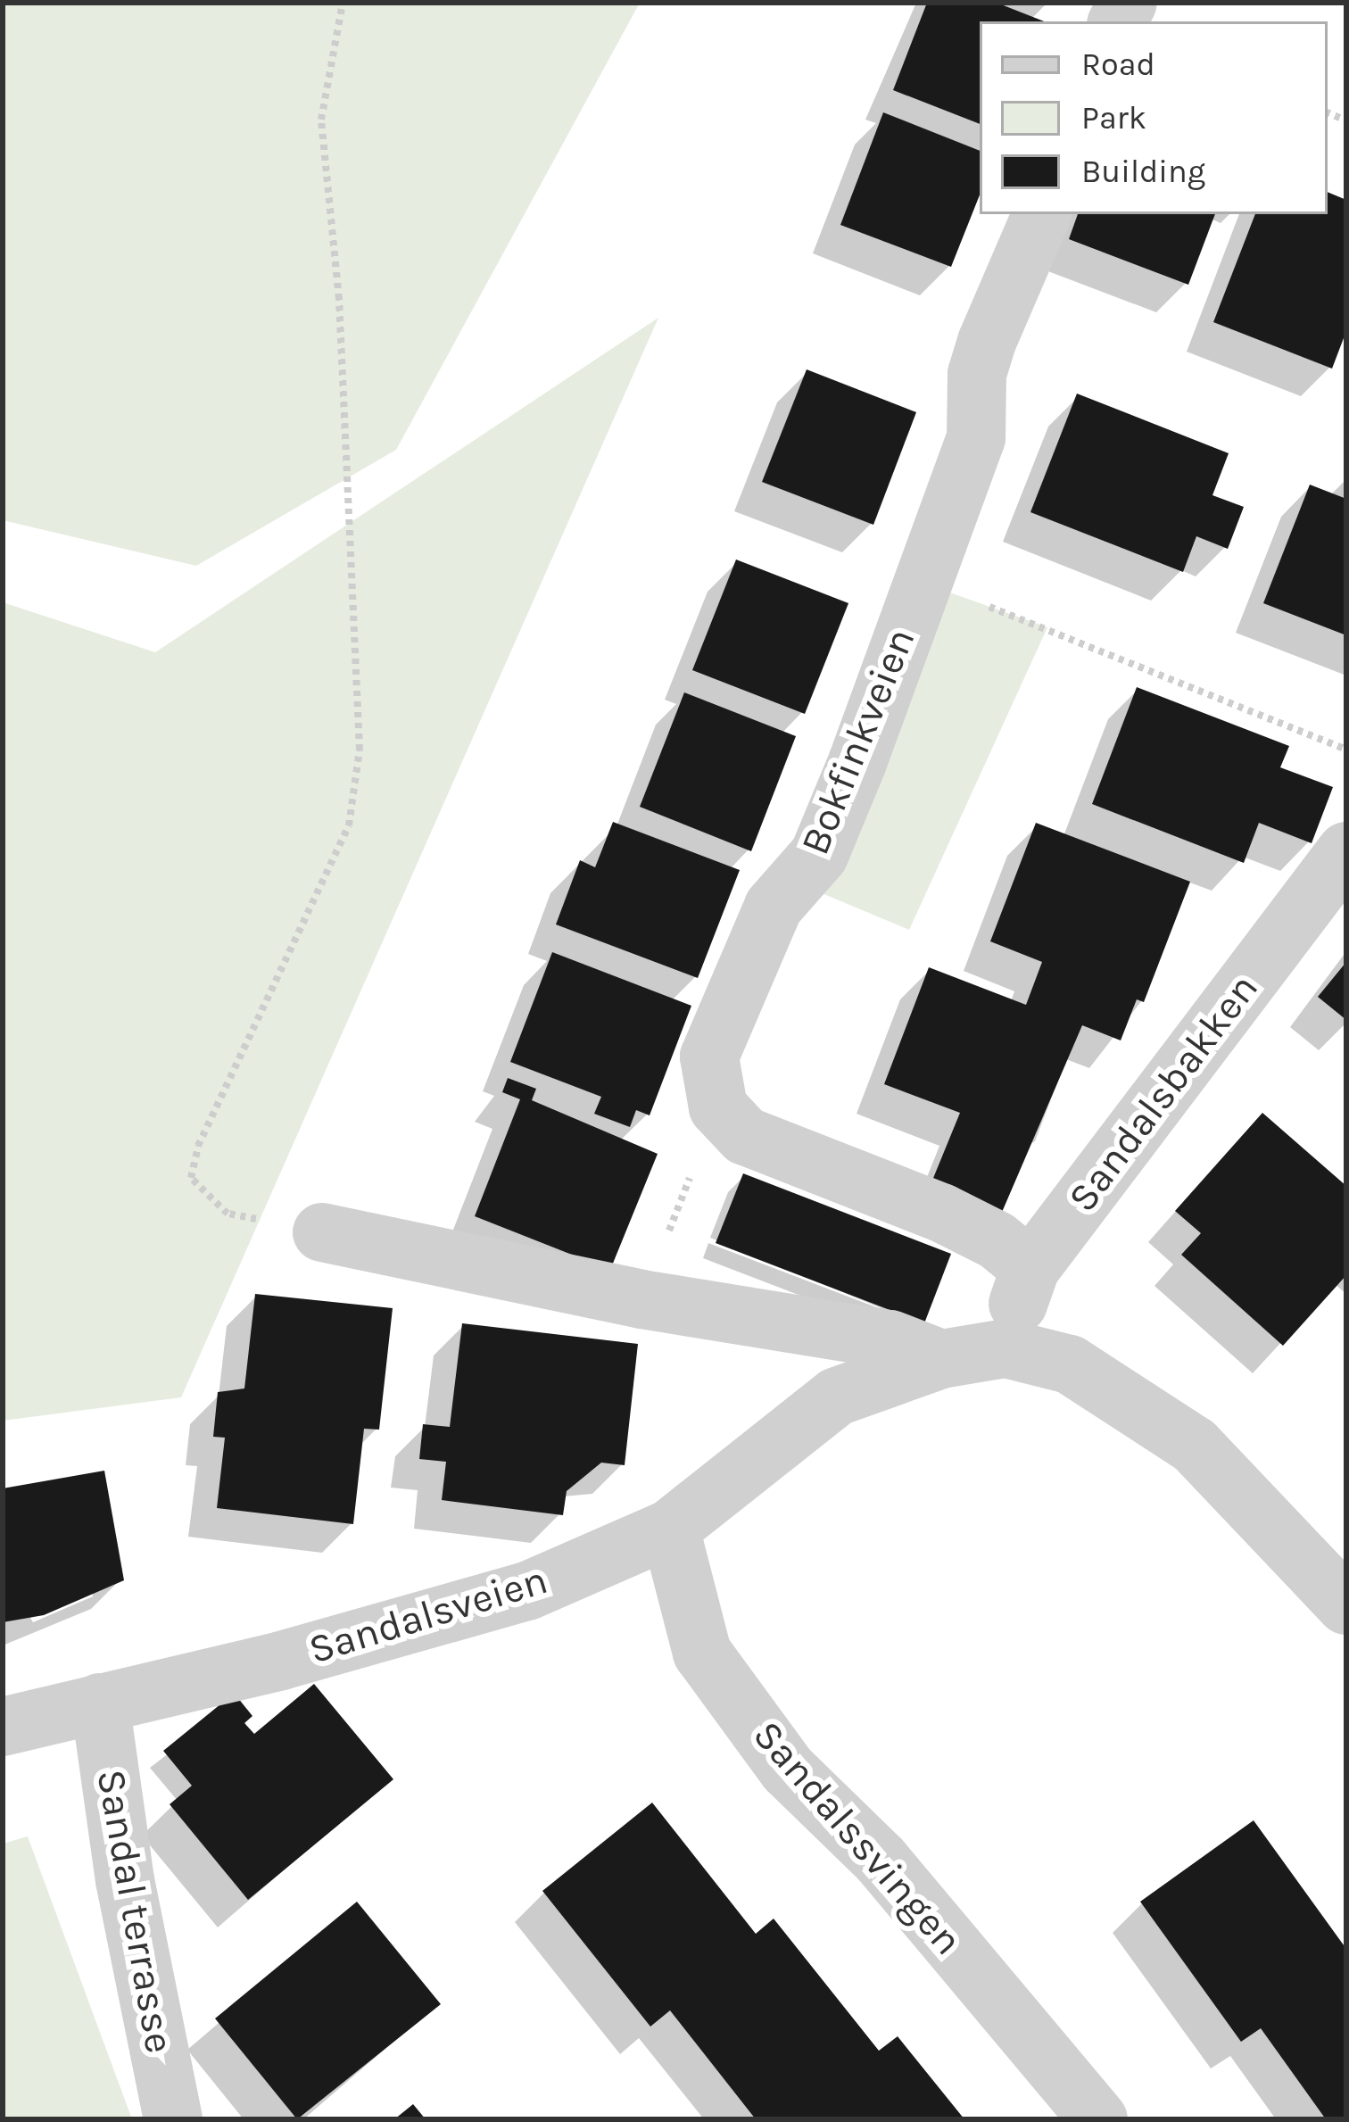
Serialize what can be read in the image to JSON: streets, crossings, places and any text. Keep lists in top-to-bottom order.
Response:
{
  "streets": {
    "street": [
      "Bokfinkveien",
      "Sandalsbakken",
      "Sandalsveien",
      "Sandalssvingen",
      "Sandal terrasse"
    ]
  },
  "crossings": [
    ["Sandalsbakken", "Sandalsveien"],
    ["Sandalsveien", "Sandalssvingen"],
    ["Sandalsveien", "Sandal terrasse"]
  ],
  "legend": ["Road", "Park", "Building"]
}
